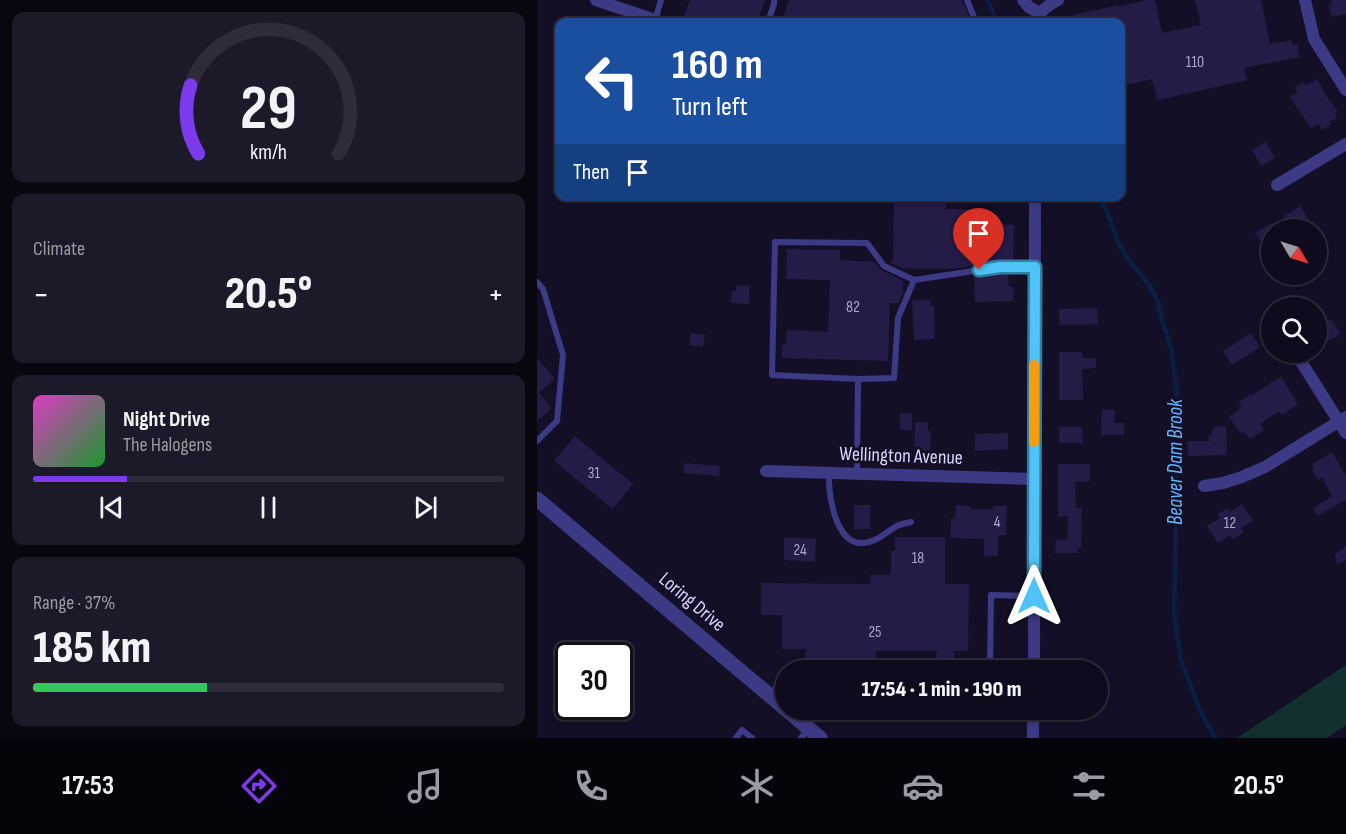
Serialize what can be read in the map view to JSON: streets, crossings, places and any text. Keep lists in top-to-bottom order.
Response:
{
  "streets": {
    "street": ["Wellington Avenue", "Loring Drive"]
  },
  "water": ["Beaver Dam Brook"],
  "house_numbers": [
    "110",
    "82",
    "31",
    "4",
    "12",
    "24",
    "18",
    "25"
  ],
  "north": "bottom right",
  "page": {
    "turn": ["160 m", "Turn left"],
    "then": "Then",
    "tile": [
      "Climate",
      ["Range · 37%", "185 km"]
    ],
    "heat": ["−", "20.5°", "+"],
    "song": ["Night Drive", "The Halogens"],
    "limit": "30",
    "trip": "17:54 · 1 min · 190 m",
    "tabs": ["17:53", "20.5°"],
    "gauge": ["29", "km/h"]
  }
}
